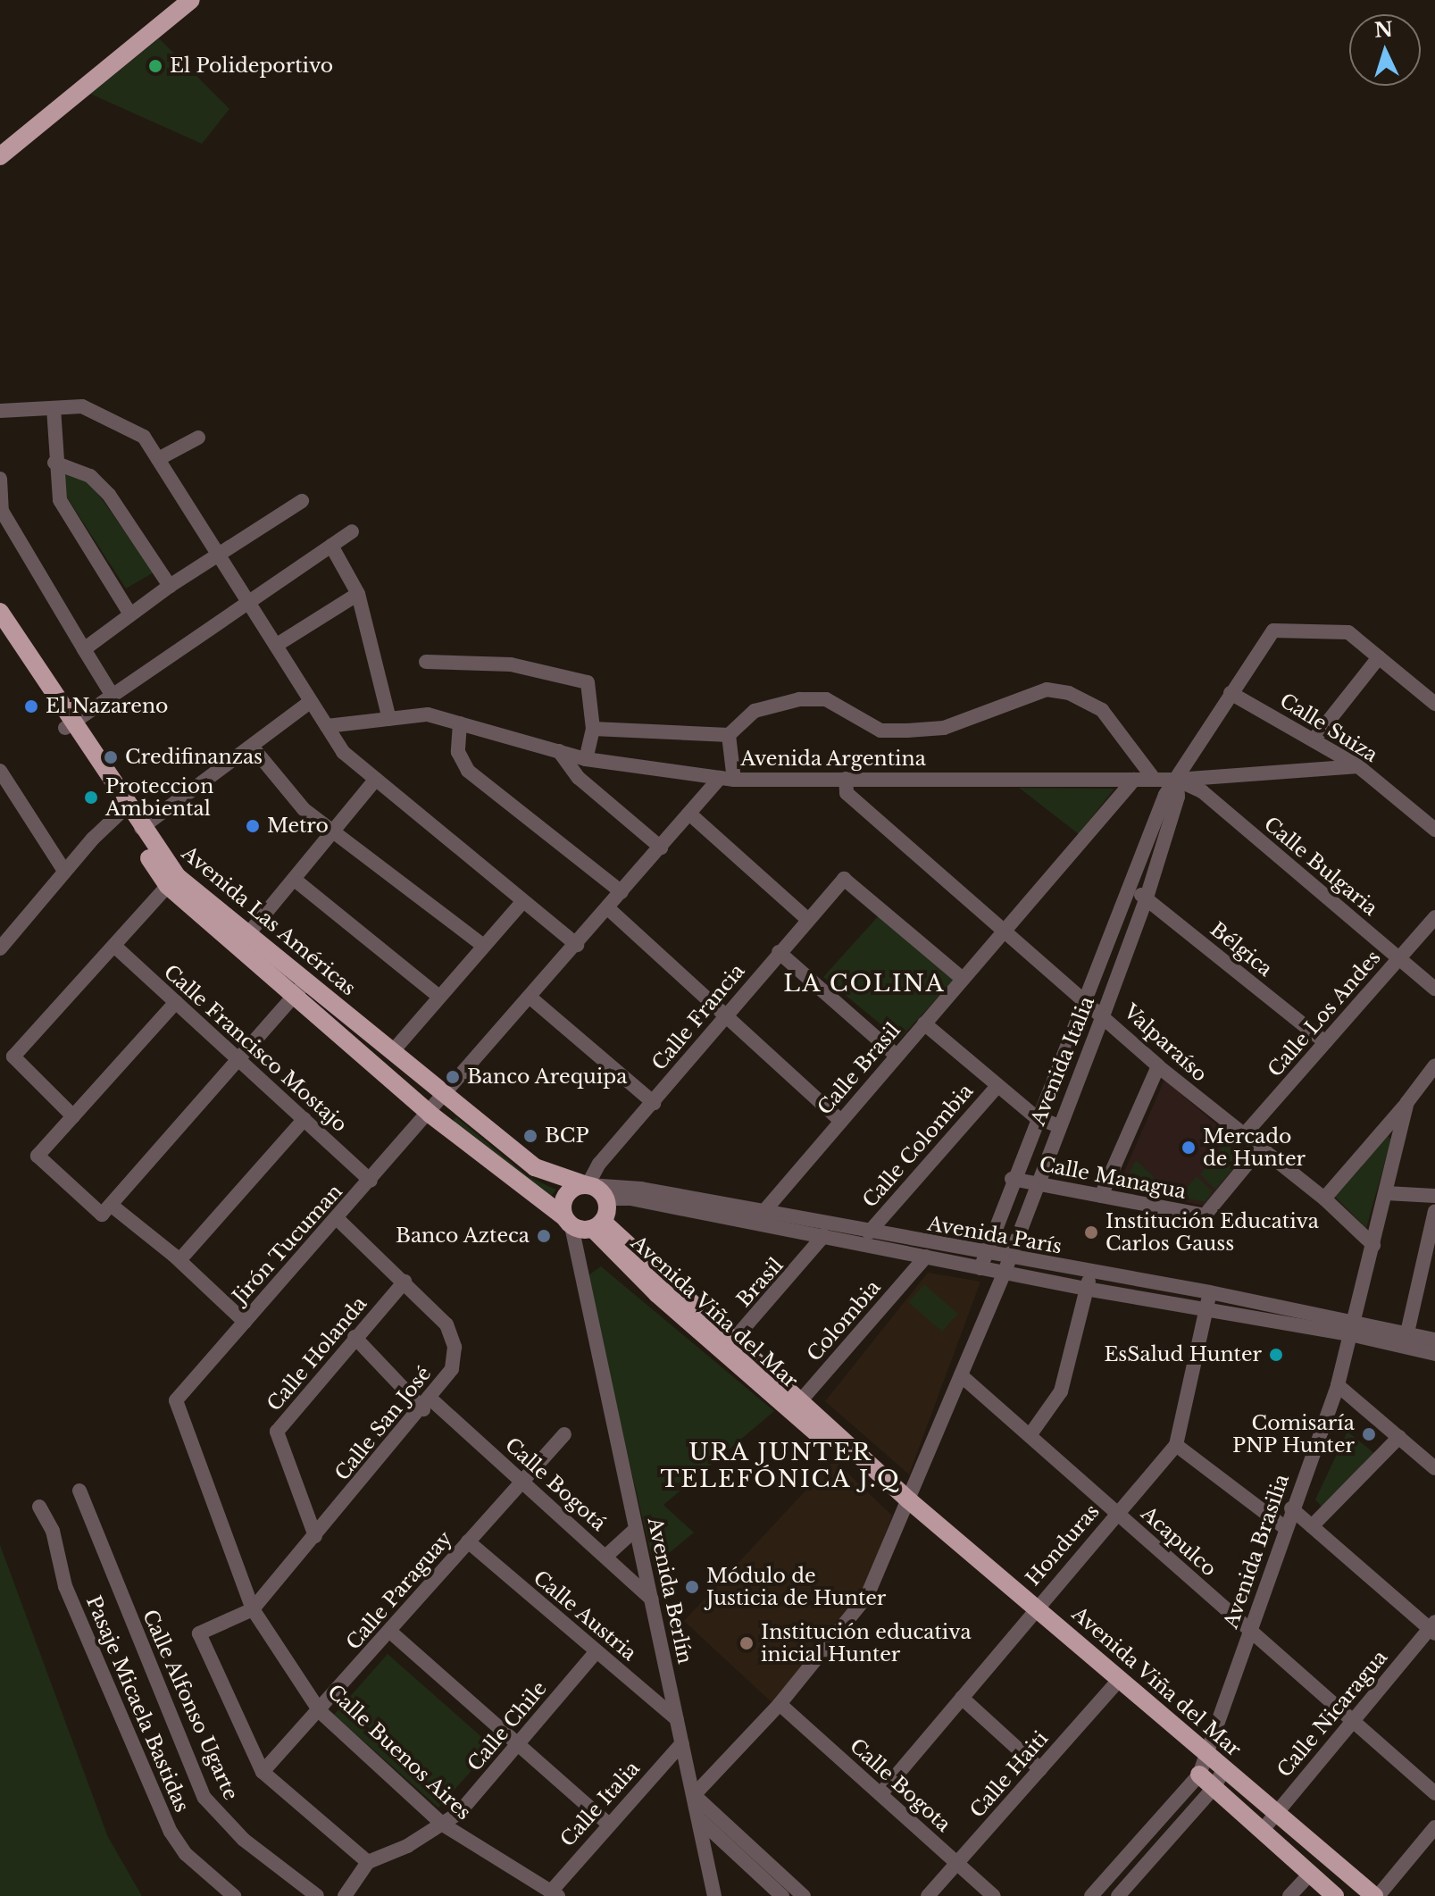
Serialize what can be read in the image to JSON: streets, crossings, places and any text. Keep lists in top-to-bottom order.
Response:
{
  "streets": {
    "main road": ["Avenida Las Américas", "Avenida Viña del Mar"],
    "street": [
      "Calle Suiza",
      "Avenida Argentina",
      "Calle Bulgaria",
      "Bélgica",
      "Calle Los Andes",
      "Calle Francia",
      "Valparaíso",
      "Calle Francisco Mostajo",
      "Avenida Italia",
      "Calle Brasil",
      "Calle Colombia",
      "Calle Managua",
      "Avenida París",
      "Jirón Tucuman",
      "Brasil",
      "Colombia",
      "Calle Holanda",
      "Calle San José",
      "Calle Bogotá",
      "Acapulco",
      "Honduras",
      "Avenida Brasilia",
      "Calle Paraguay",
      "Avenida Berlín",
      "Calle Austria",
      "Pasaje Micaela Bastidas",
      "Calle Alfonso Ugarte",
      "Calle Nicaragua",
      "Calle Chile",
      "Calle Buenos Aires",
      "Calle Haiti",
      "Calle Bogota",
      "Calle Italia"
    ]
  },
  "crossings": [
    ["Calle Suiza", "Avenida Argentina"],
    ["Avenida Argentina", "Calle Bulgaria"],
    ["Avenida Argentina", "Avenida Las Américas"],
    ["Avenida Argentina", "Valparaíso"],
    ["Avenida Argentina", "Avenida Italia"],
    ["Avenida Argentina", "Calle Brasil"],
    ["Avenida Argentina", "Jirón Tucuman"],
    ["Calle Bulgaria", "Calle Los Andes"],
    ["Calle Bulgaria", "Avenida Italia"],
    ["Avenida Las Américas", "Calle Francia"],
    ["Avenida Las Américas", "Avenida París"],
    ["Avenida Las Américas", "Jirón Tucuman"],
    ["Avenida Las Américas", "Avenida Viña del Mar"],
    ["Avenida Las Américas", "Avenida Berlín"],
    ["Bélgica", "Calle Los Andes"],
    ["Bélgica", "Avenida Italia"],
    ["Calle Los Andes", "Valparaíso"],
    ["Calle Francia", "Calle Brasil"],
    ["Calle Francia", "Avenida París"],
    ["Valparaíso", "Avenida Italia"],
    ["Valparaíso", "Calle Brasil"],
    ["Valparaíso", "Calle Managua"],
    ["Valparaíso", "Avenida Brasilia"],
    ["Calle Francisco Mostajo", "Jirón Tucuman"],
    ["Avenida Italia", "Calle Managua"],
    ["Avenida Italia", "Avenida París"],
    ["Avenida Italia", "Avenida Viña del Mar"],
    ["Avenida Italia", "Acapulco"],
    ["Avenida Italia", "Avenida Berlín"],
    ["Avenida Italia", "Calle Bogota"],
    ["Calle Brasil", "Avenida París"],
    ["Calle Colombia", "Avenida París"],
    ["Avenida París", "Brasil"],
    ["Avenida París", "Colombia"],
    ["Avenida París", "Honduras"],
    ["Avenida París", "Avenida Brasilia"],
    ["Jirón Tucuman", "Calle San José"],
    ["Jirón Tucuman", "Calle Buenos Aires"],
    ["Brasil", "Avenida Viña del Mar"],
    ["Avenida Viña del Mar", "Colombia"],
    ["Avenida Viña del Mar", "Honduras"],
    ["Avenida Viña del Mar", "Avenida Brasilia"],
    ["Avenida Viña del Mar", "Avenida Berlín"],
    ["Avenida Viña del Mar", "Calle Nicaragua"],
    ["Avenida Viña del Mar", "Calle Haiti"],
    ["Calle Holanda", "Calle San José"],
    ["Calle Holanda", "Calle Bogotá"],
    ["Calle San José", "Calle Bogotá"],
    ["Calle San José", "Calle Paraguay"],
    ["Calle San José", "Calle Buenos Aires"],
    ["Calle Bogotá", "Calle Paraguay"],
    ["Calle Bogotá", "Avenida Berlín"],
    ["Acapulco", "Honduras"],
    ["Acapulco", "Avenida Brasilia"],
    ["Acapulco", "Calle Nicaragua"],
    ["Honduras", "Calle Bogota"],
    ["Calle Paraguay", "Calle Austria"],
    ["Calle Paraguay", "Calle Buenos Aires"],
    ["Avenida Berlín", "Calle Austria"],
    ["Avenida Berlín", "Calle Italia"],
    ["Calle Austria", "Calle Chile"],
    ["Calle Chile", "Calle Buenos Aires"],
    ["Calle Buenos Aires", "Calle Italia"],
    ["Calle Haiti", "Calle Bogota"]
  ],
  "districts": ["LA COLINA", "URA JUNTER TELEFÓNICA J.Q"],
  "places": [
    "El Polideportivo",
    "El Nazareno",
    "Credifinanzas",
    "Proteccion Ambiental",
    "Metro",
    "Banco Arequipa",
    "BCP",
    "Mercado de Hunter",
    "Institución Educativa Carlos Gauss",
    "Banco Azteca",
    "EsSalud Hunter",
    "Comisaría PNP Hunter",
    "Módulo de Justicia de Hunter",
    "Institución educativa inicial Hunter"
  ],
  "north": "top"
}
